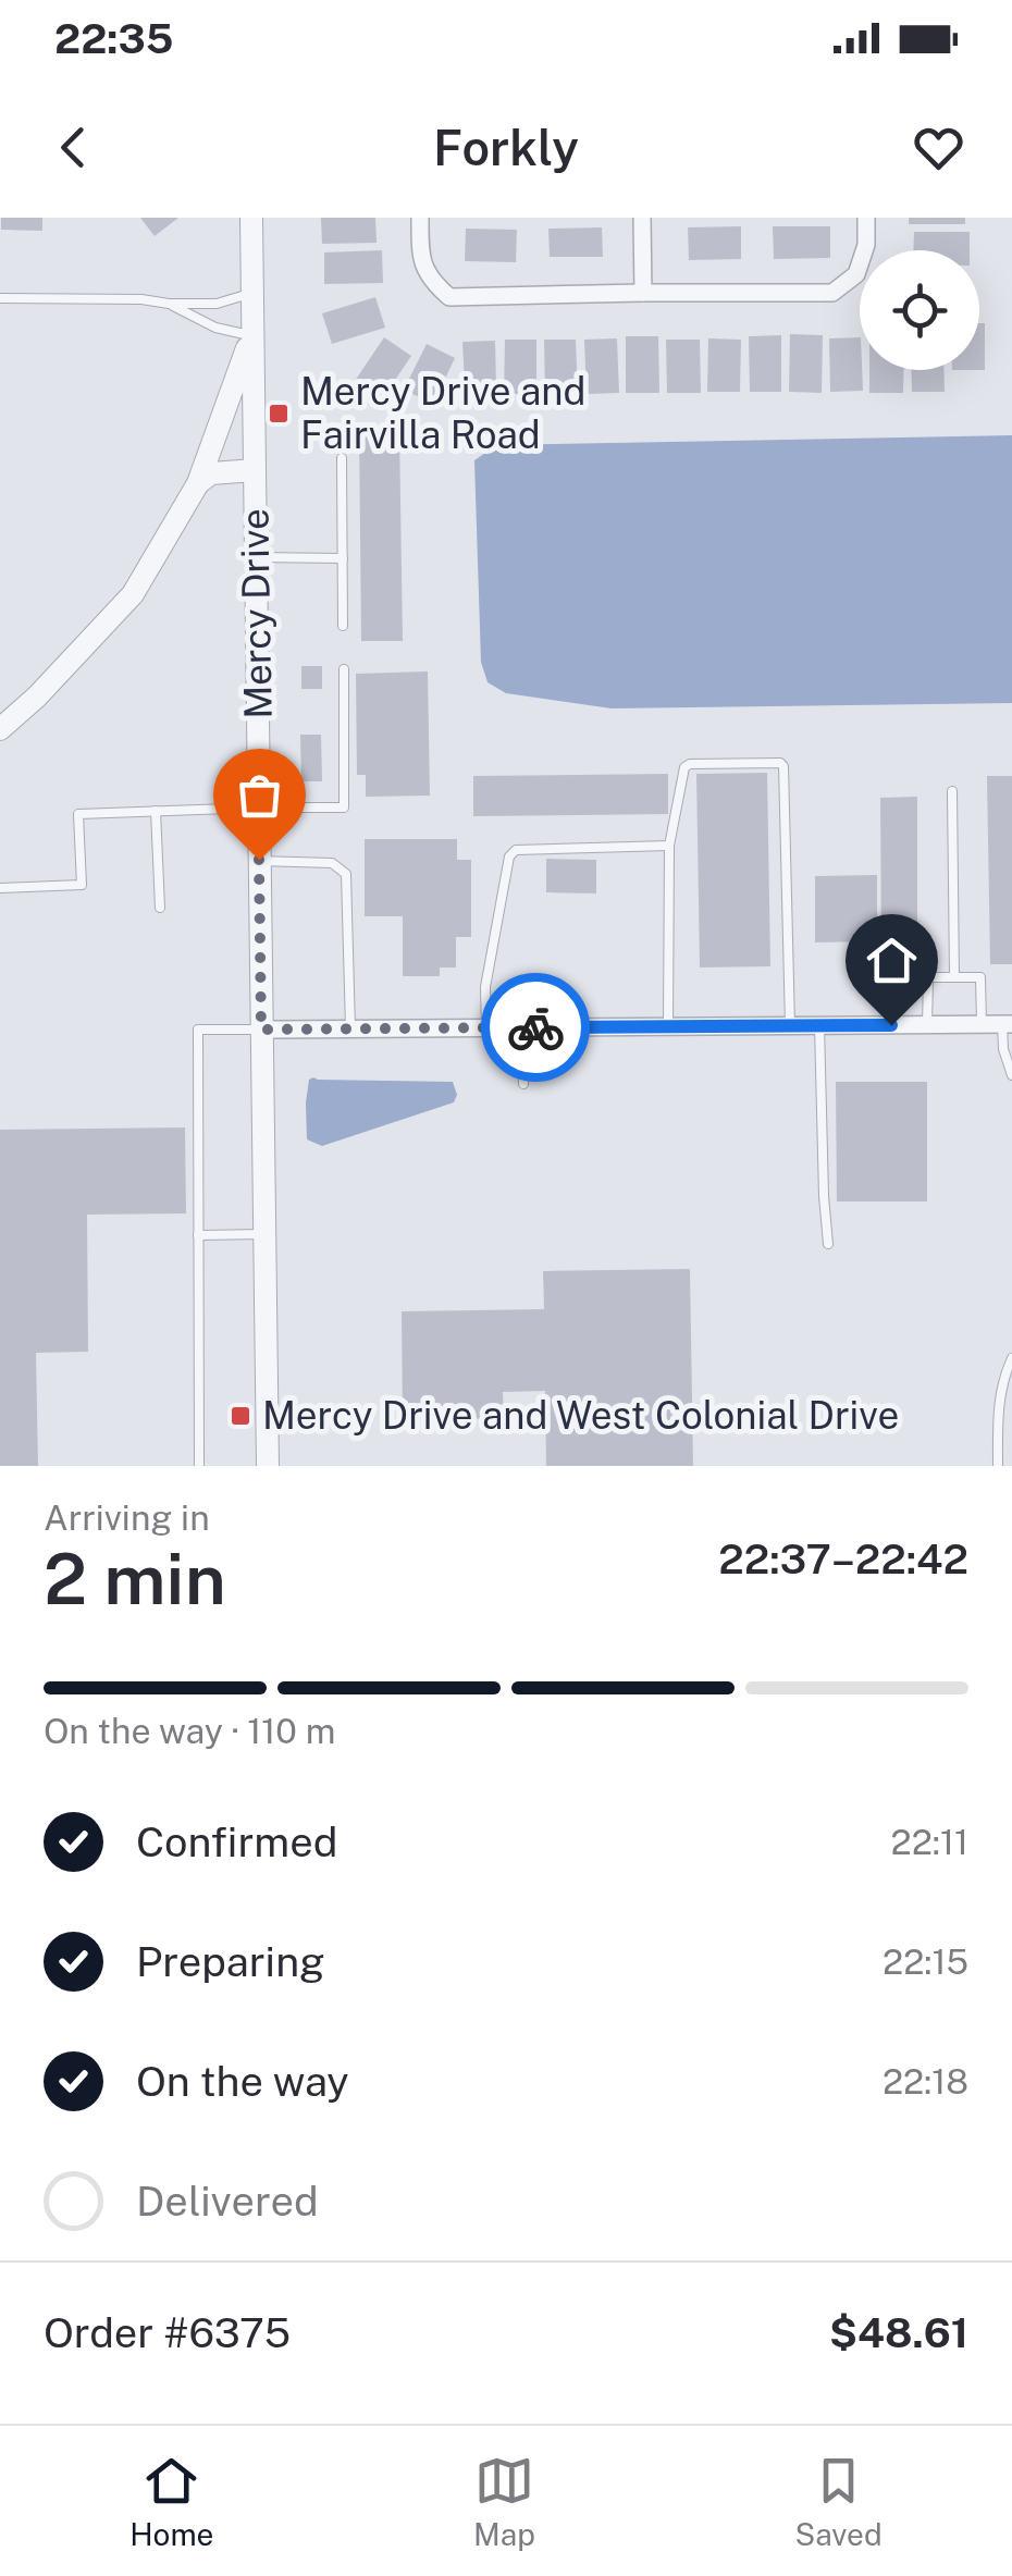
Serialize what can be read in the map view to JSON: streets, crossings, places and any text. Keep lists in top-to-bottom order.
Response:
{
  "streets": {
    "street": ["Mercy Drive"]
  },
  "places": {
    "transit": ["Mercy Drive and Fairvilla Road", "Mercy Drive and West Colonial Drive"]
  },
  "page": {
    "status": "22:35",
    "header": "Forkly",
    "heading": ["2 min", "Arriving in", "22:37–22:42"],
    "panel": ["Order #6375", "$48.61"],
    "bar": "On the way · 110 m",
    "list": [
      ["Confirmed", "22:11"],
      ["Preparing", "22:15"],
      ["On the way", "22:18"],
      "Delivered"
    ],
    "tabs": ["Home", "Map", "Saved"]
  }
}
